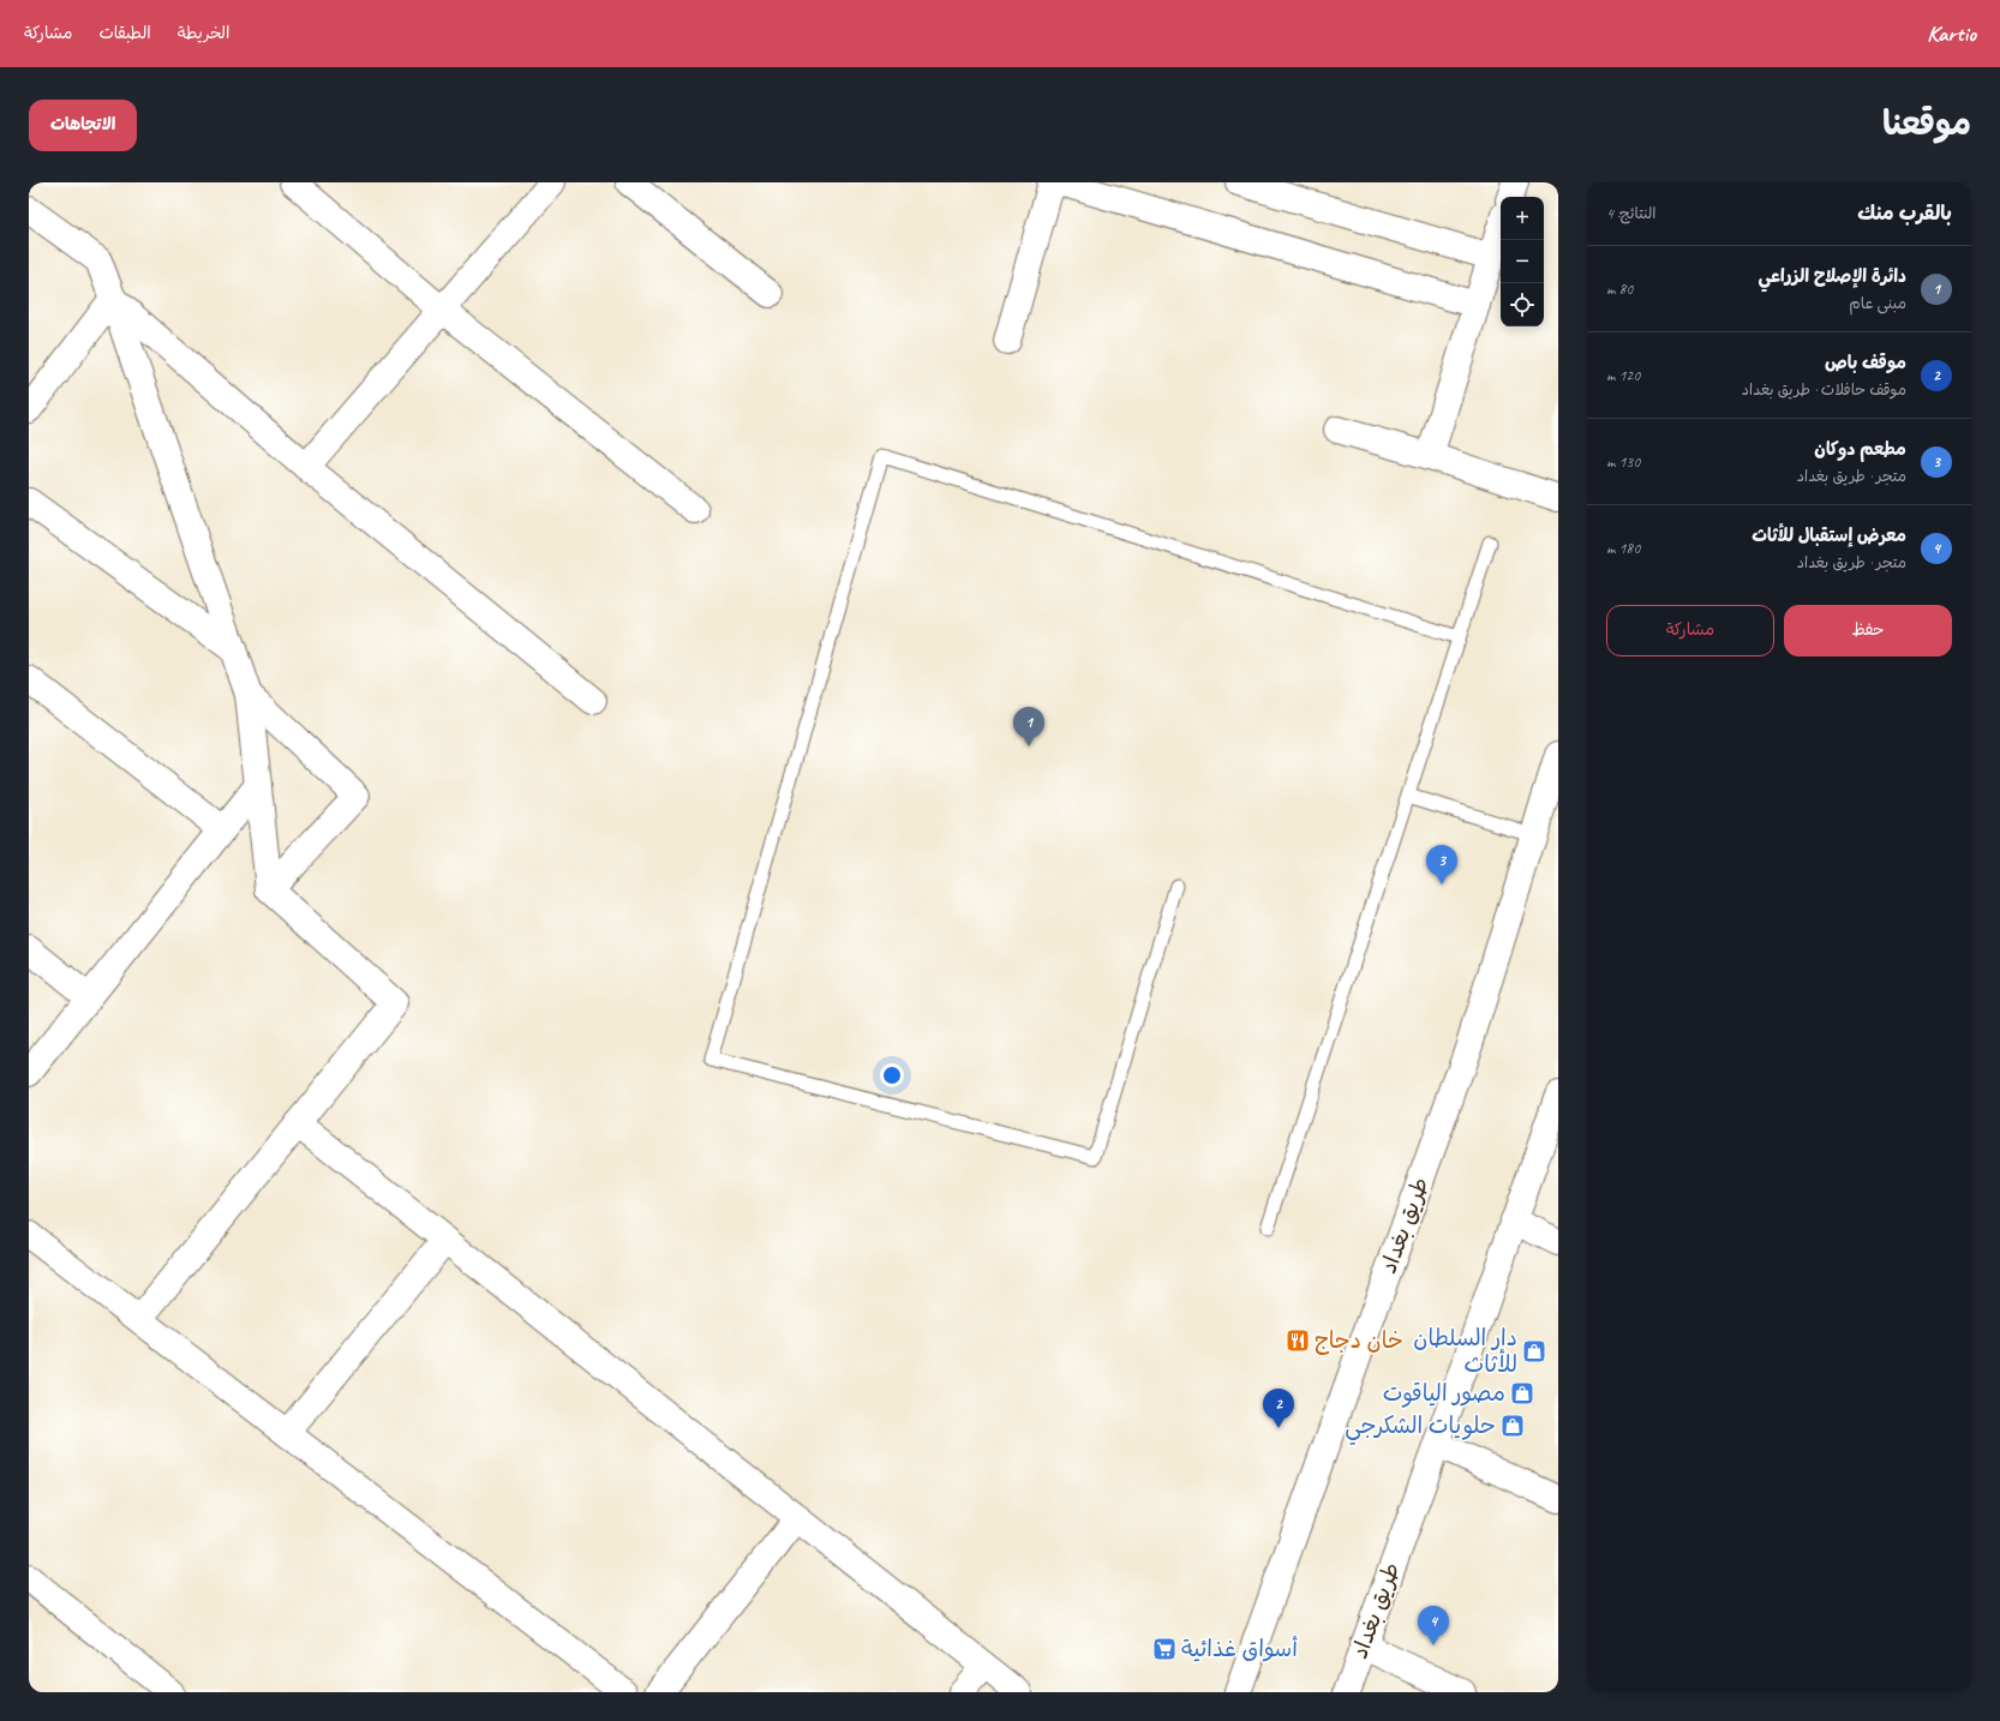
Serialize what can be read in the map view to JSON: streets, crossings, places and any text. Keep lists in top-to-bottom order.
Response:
{
  "streets": {
    "street": ["طريق بغداد"]
  },
  "places": {
    "restaurant": ["خان دجاج"],
    "shop": ["دار السلطان للأثاث", "مصور الياقوت", "حلويات الشكرجي"],
    "supermarket": ["أسواق غذائية"]
  },
  "page": {
    "header": "Kartio",
    "nav": ["الخريطة", "الطبقات", "مشاركة"],
    "title": "موقعنا",
    "buttons": [
      "الاتجاهات",
      ["حفظ", "مشاركة"]
    ],
    "heading": ["بالقرب منك", "النتائج: 4"],
    "map_buttons": ["+", "−"],
    "list": [
      {
        "mark": "1",
        "name": "دائرة الإصلاح الزراعي",
        "note": "مبنى عام",
        "value": "80 m"
      },
      {
        "mark": "2",
        "name": "موقف باص",
        "note": "موقف حافلات · طريق بغداد",
        "value": "120 m"
      },
      {
        "mark": "3",
        "name": "مطعم دوكان",
        "note": "متجر · طريق بغداد",
        "value": "130 m"
      },
      {
        "mark": "4",
        "name": "معرض إستقبال للأثاث",
        "note": "متجر · طريق بغداد",
        "value": "180 m"
      }
    ],
    "pins": [
      "1",
      "3",
      "2",
      "4"
    ]
  }
}
